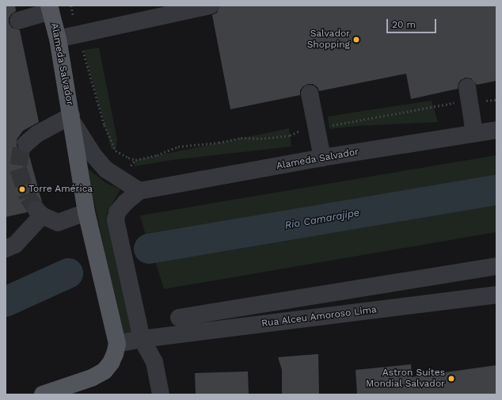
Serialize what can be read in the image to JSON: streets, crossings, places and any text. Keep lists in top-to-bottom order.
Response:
{
  "streets": {
    "main road": ["Alameda Salvador"],
    "street": ["Rua Alceu Amoroso Lima"]
  },
  "crossings": [
    ["Alameda Salvador", "Rua Alceu Amoroso Lima"]
  ],
  "water": ["Rio Camarajipe"],
  "places": ["Salvador Shopping", "Torre América", "Astron Suítes Mondial Salvador"],
  "scale_bar": "20 m"
}
